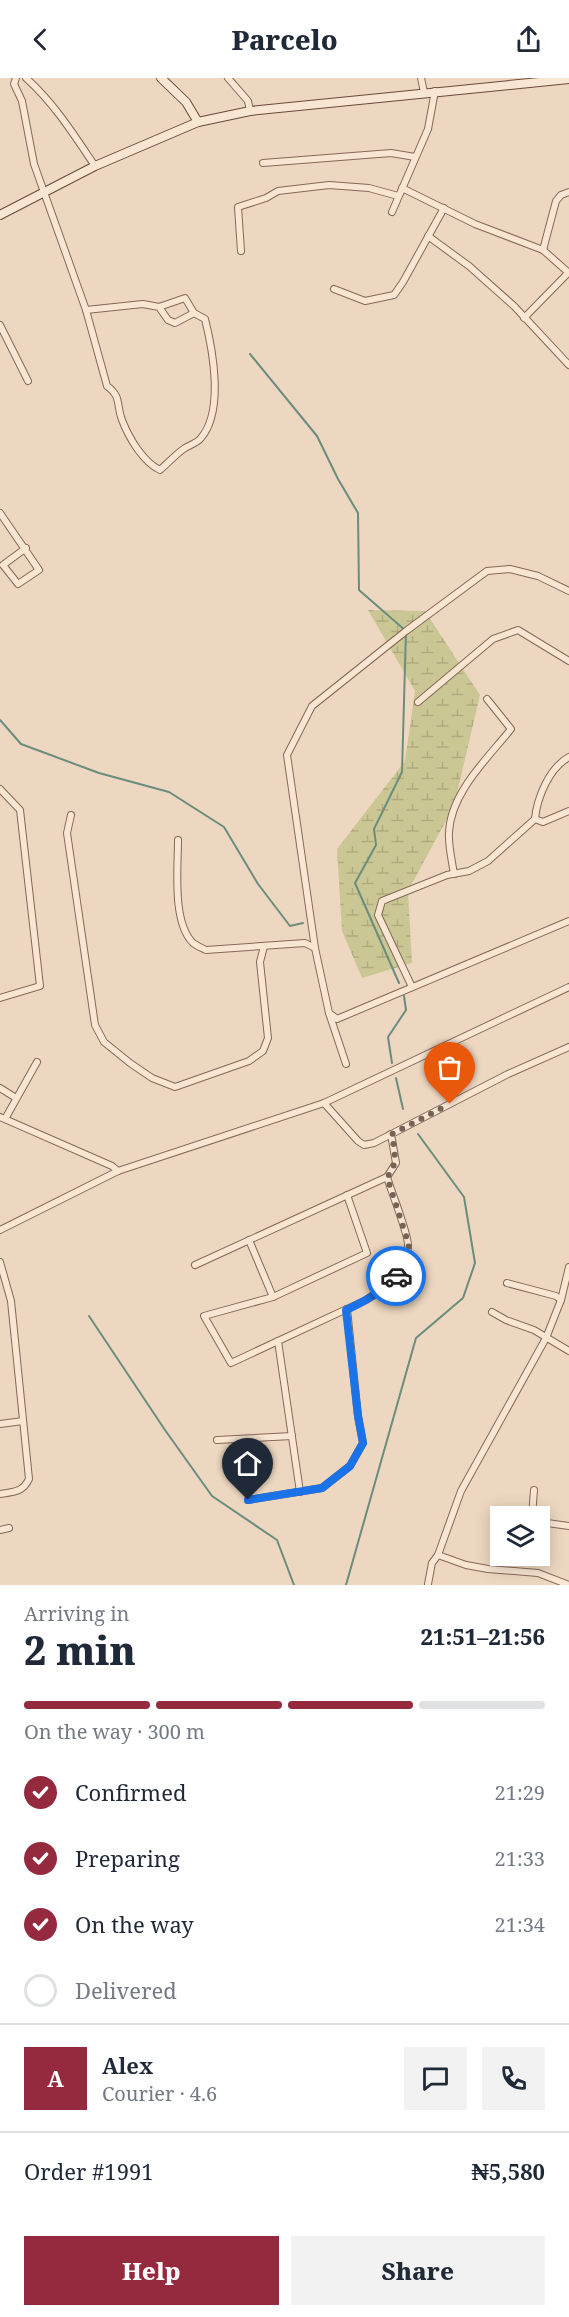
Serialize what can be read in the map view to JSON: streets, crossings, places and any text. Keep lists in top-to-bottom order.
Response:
{
  "page": {
    "header": "Parcelo",
    "heading": ["2 min", "Arriving in", "21:51–21:56"],
    "panel": [
      "Alex",
      "Courier · 4.6",
      "Order #1991",
      "₦5,580"
    ],
    "bar": "On the way · 300 m",
    "list": [
      ["Confirmed", "21:29"],
      ["Preparing", "21:33"],
      ["On the way", "21:34"],
      "Delivered"
    ],
    "round": "A",
    "buttons": ["Help", "Share"]
  }
}
